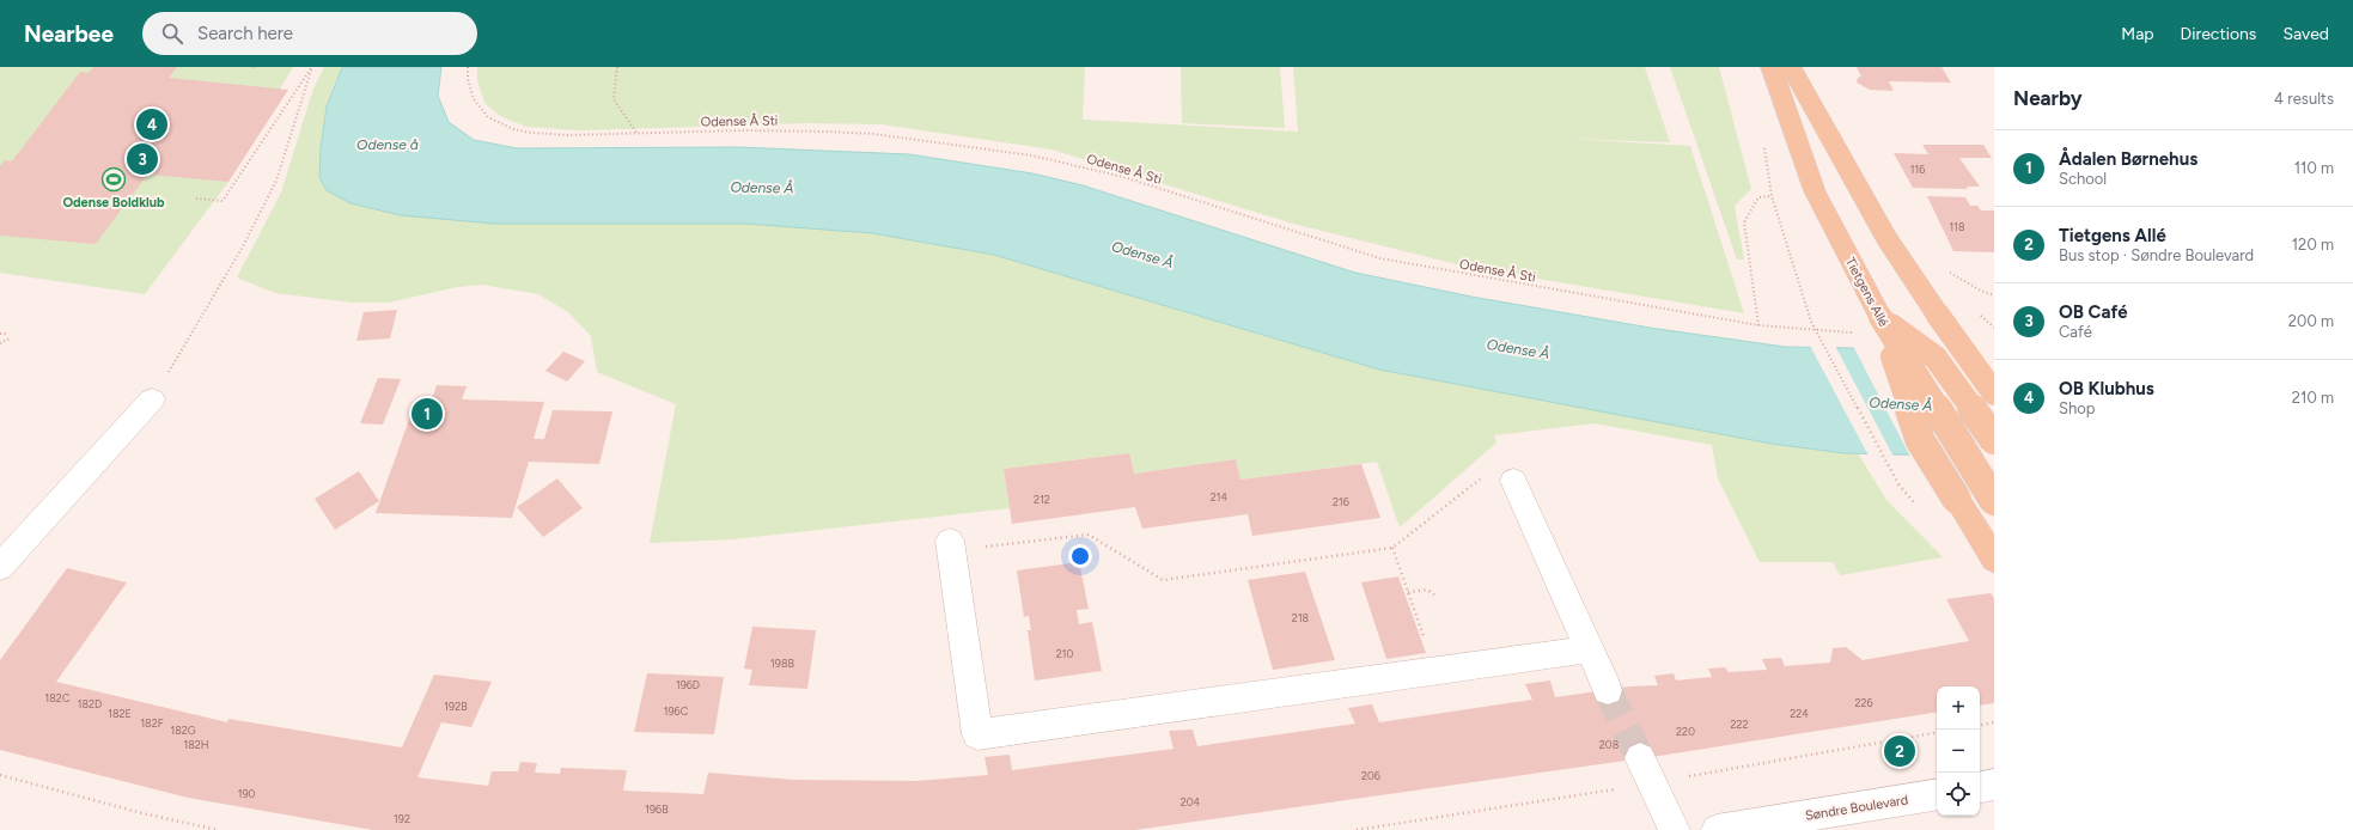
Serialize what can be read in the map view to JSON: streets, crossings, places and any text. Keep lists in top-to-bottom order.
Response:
{
  "streets": {
    "main road": ["Tietgens Allé"],
    "street": ["Søndre Boulevard"],
    "path": ["Odense Å Sti"]
  },
  "water": ["Odense å", "Odense Å"],
  "places": {
    "sports": ["Odense Boldklub"]
  },
  "house_numbers": [
    "116",
    "118",
    "214",
    "212",
    "216",
    "218",
    "210",
    "198B",
    "196D",
    "182C",
    "226",
    "182D",
    "192B",
    "196C",
    "182E",
    "224",
    "182F",
    "222",
    "182G",
    "220",
    "182H",
    "208",
    "206",
    "190",
    "204",
    "196B",
    "192"
  ],
  "page": {
    "header": "Nearbee",
    "search": "Search here",
    "nav": ["Map", "Directions", "Saved"],
    "heading": ["Nearby", "4 results"],
    "pins": [
      "4",
      "3",
      "1",
      "2"
    ],
    "list": [
      {
        "mark": "1",
        "name": "Ådalen Børnehus",
        "note": "School",
        "value": "110 m"
      },
      {
        "mark": "2",
        "name": "Tietgens Allé",
        "note": "Bus stop · Søndre Boulevard",
        "value": "120 m"
      },
      {
        "mark": "3",
        "name": "OB Café",
        "note": "Café",
        "value": "200 m"
      },
      {
        "mark": "4",
        "name": "OB Klubhus",
        "note": "Shop",
        "value": "210 m"
      }
    ],
    "map_buttons": ["+", "−"]
  }
}
